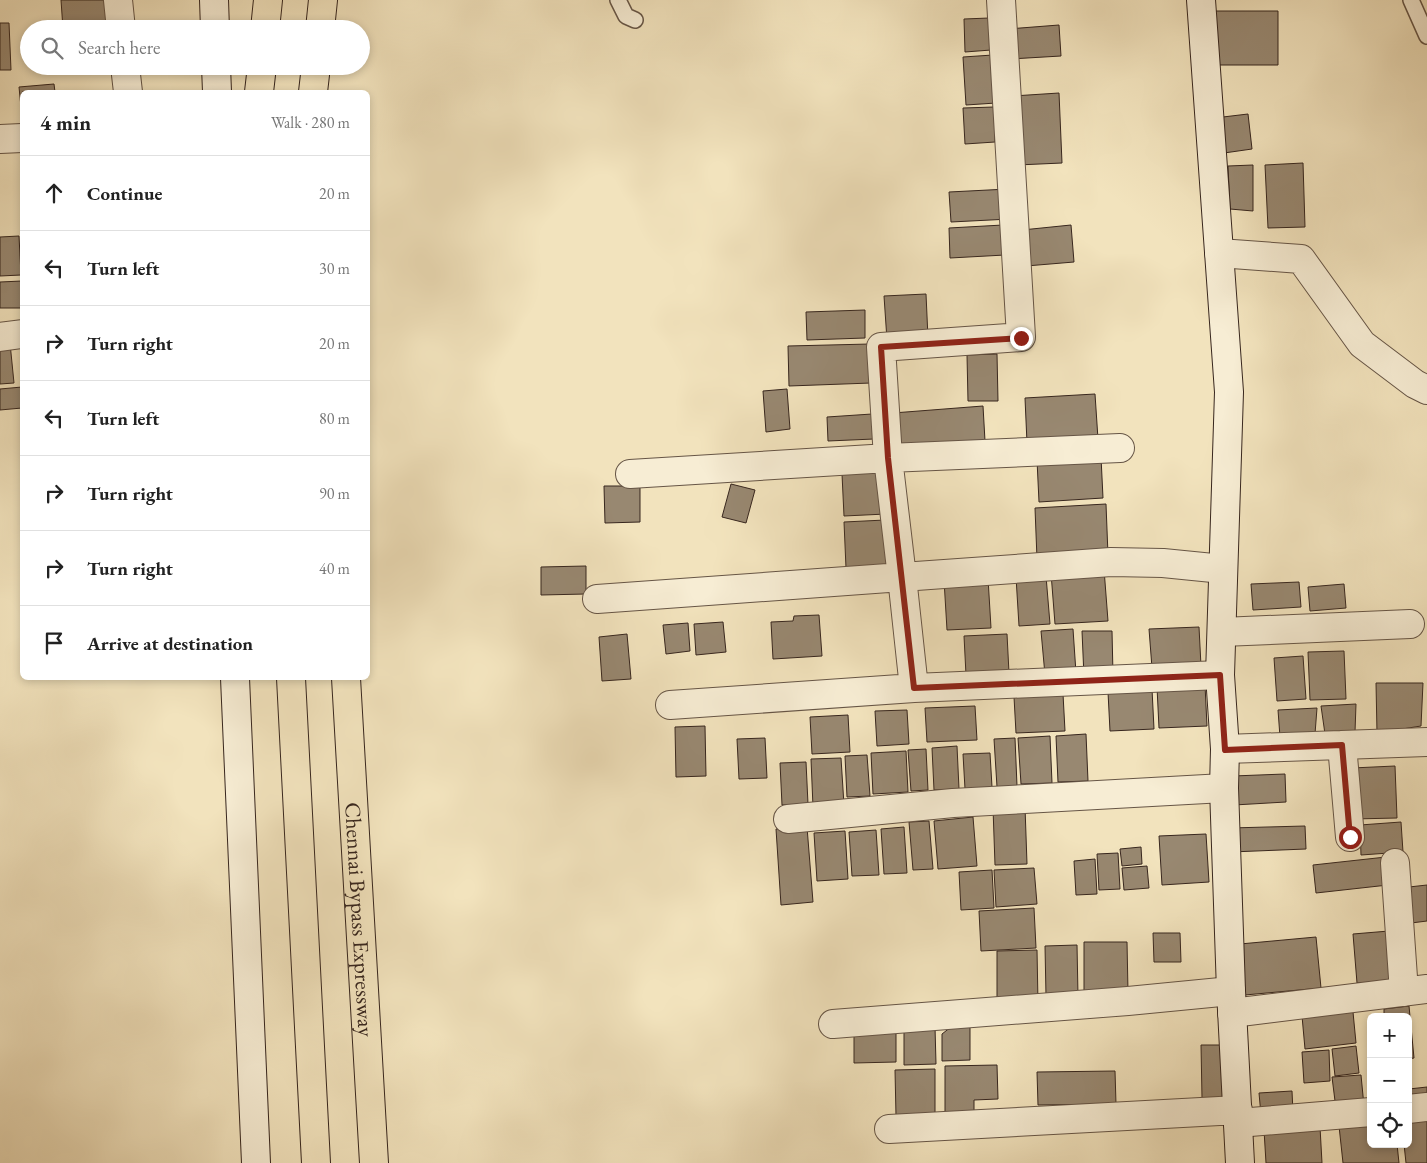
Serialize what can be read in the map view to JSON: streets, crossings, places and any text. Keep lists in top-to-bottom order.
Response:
{
  "streets": {
    "highway": ["Chennai Bypass Expressway"]
  },
  "page": {
    "search": "Search here",
    "heading": ["4 min", "Walk · 280 m"],
    "list": [
      ["Continue", "20 m"],
      ["Turn left", "30 m"],
      ["Turn right", "20 m"],
      ["Turn left", "80 m"],
      ["Turn right", "90 m"],
      ["Turn right", "40 m"],
      "Arrive at destination"
    ],
    "map_buttons": ["+", "−"]
  }
}
